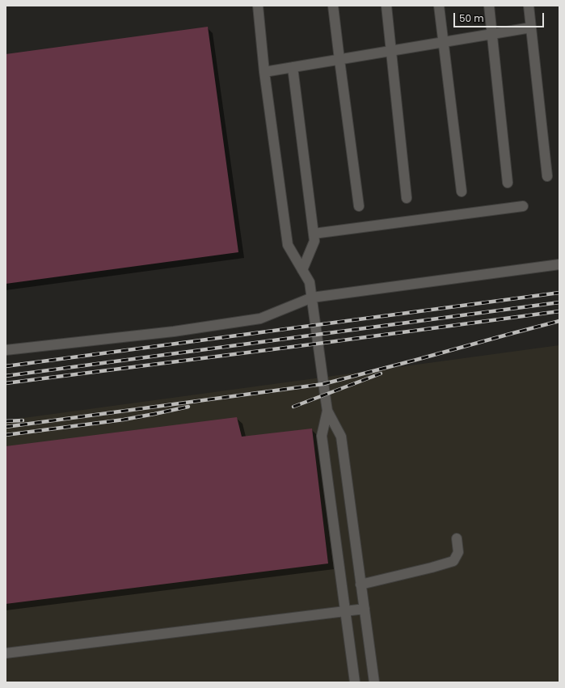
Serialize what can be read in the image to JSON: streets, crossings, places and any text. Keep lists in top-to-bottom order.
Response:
{
  "scale_bar": "50 m"
}
